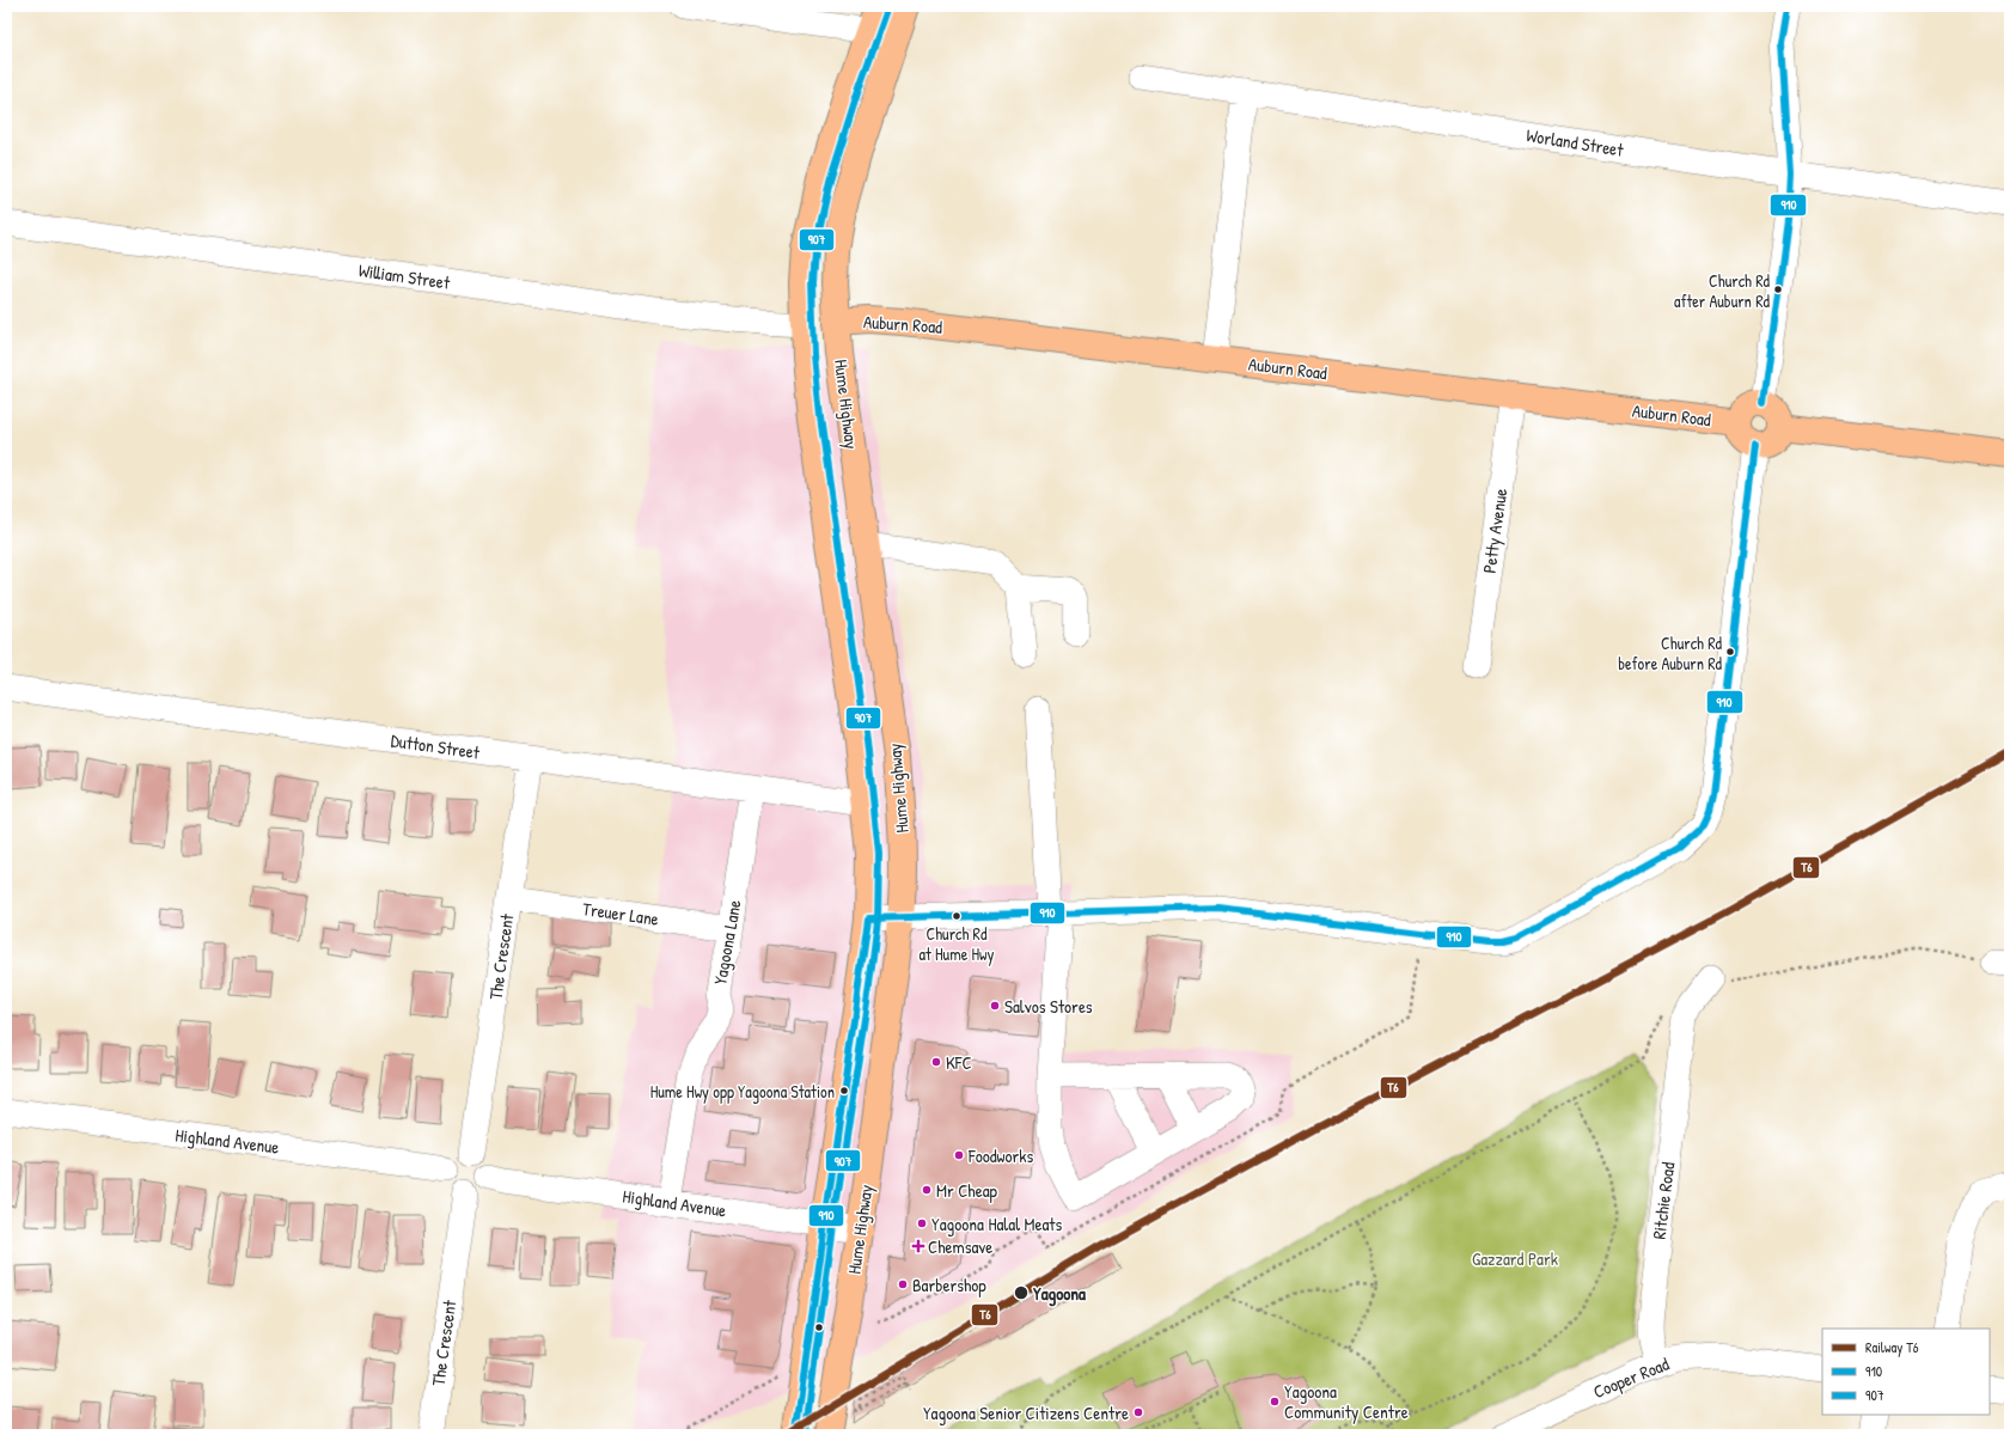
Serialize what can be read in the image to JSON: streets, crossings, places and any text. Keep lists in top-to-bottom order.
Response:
{
  "streets": {
    "main road": ["Auburn Road", "Hume Highway"],
    "street": [
      "Worland Street",
      "William Street",
      "Petty Avenue",
      "Dutton Street",
      "Treuer Lane",
      "Yagoona Lane",
      "The Crescent",
      "Highland Avenue",
      "Ritchie Road",
      "Cooper Road"
    ]
  },
  "crossings": [
    ["William Street", "Auburn Road"],
    ["William Street", "Hume Highway"],
    ["Auburn Road", "Hume Highway"],
    ["Auburn Road", "Petty Avenue"],
    ["Hume Highway", "Dutton Street"],
    ["Hume Highway", "Highland Avenue"],
    ["Dutton Street", "Yagoona Lane"],
    ["Dutton Street", "The Crescent"],
    ["Treuer Lane", "Yagoona Lane"],
    ["Treuer Lane", "The Crescent"],
    ["Yagoona Lane", "Highland Avenue"],
    ["The Crescent", "Highland Avenue"],
    ["Ritchie Road", "Cooper Road"]
  ],
  "parks": ["Gazzard Park"],
  "places": {
    "other": [
      "Church Rd after Auburn Rd",
      "Church Rd before Auburn Rd",
      "Church Rd at Hume Hwy",
      "Salvos Stores",
      "KFC",
      "Hume Hwy opp Yagoona Station",
      "Foodworks",
      "Mr Cheap",
      "Yagoona Halal Meats",
      "Barbershop",
      "Yagoona",
      "Yagoona Community Centre",
      "Yagoona Senior Citizens Centre"
    ],
    "health": ["Chemsave"]
  },
  "lines": ["transit line 910", "transit line 907", "rail line T6"],
  "legend": ["Railway T6", "910", "907"]
}
